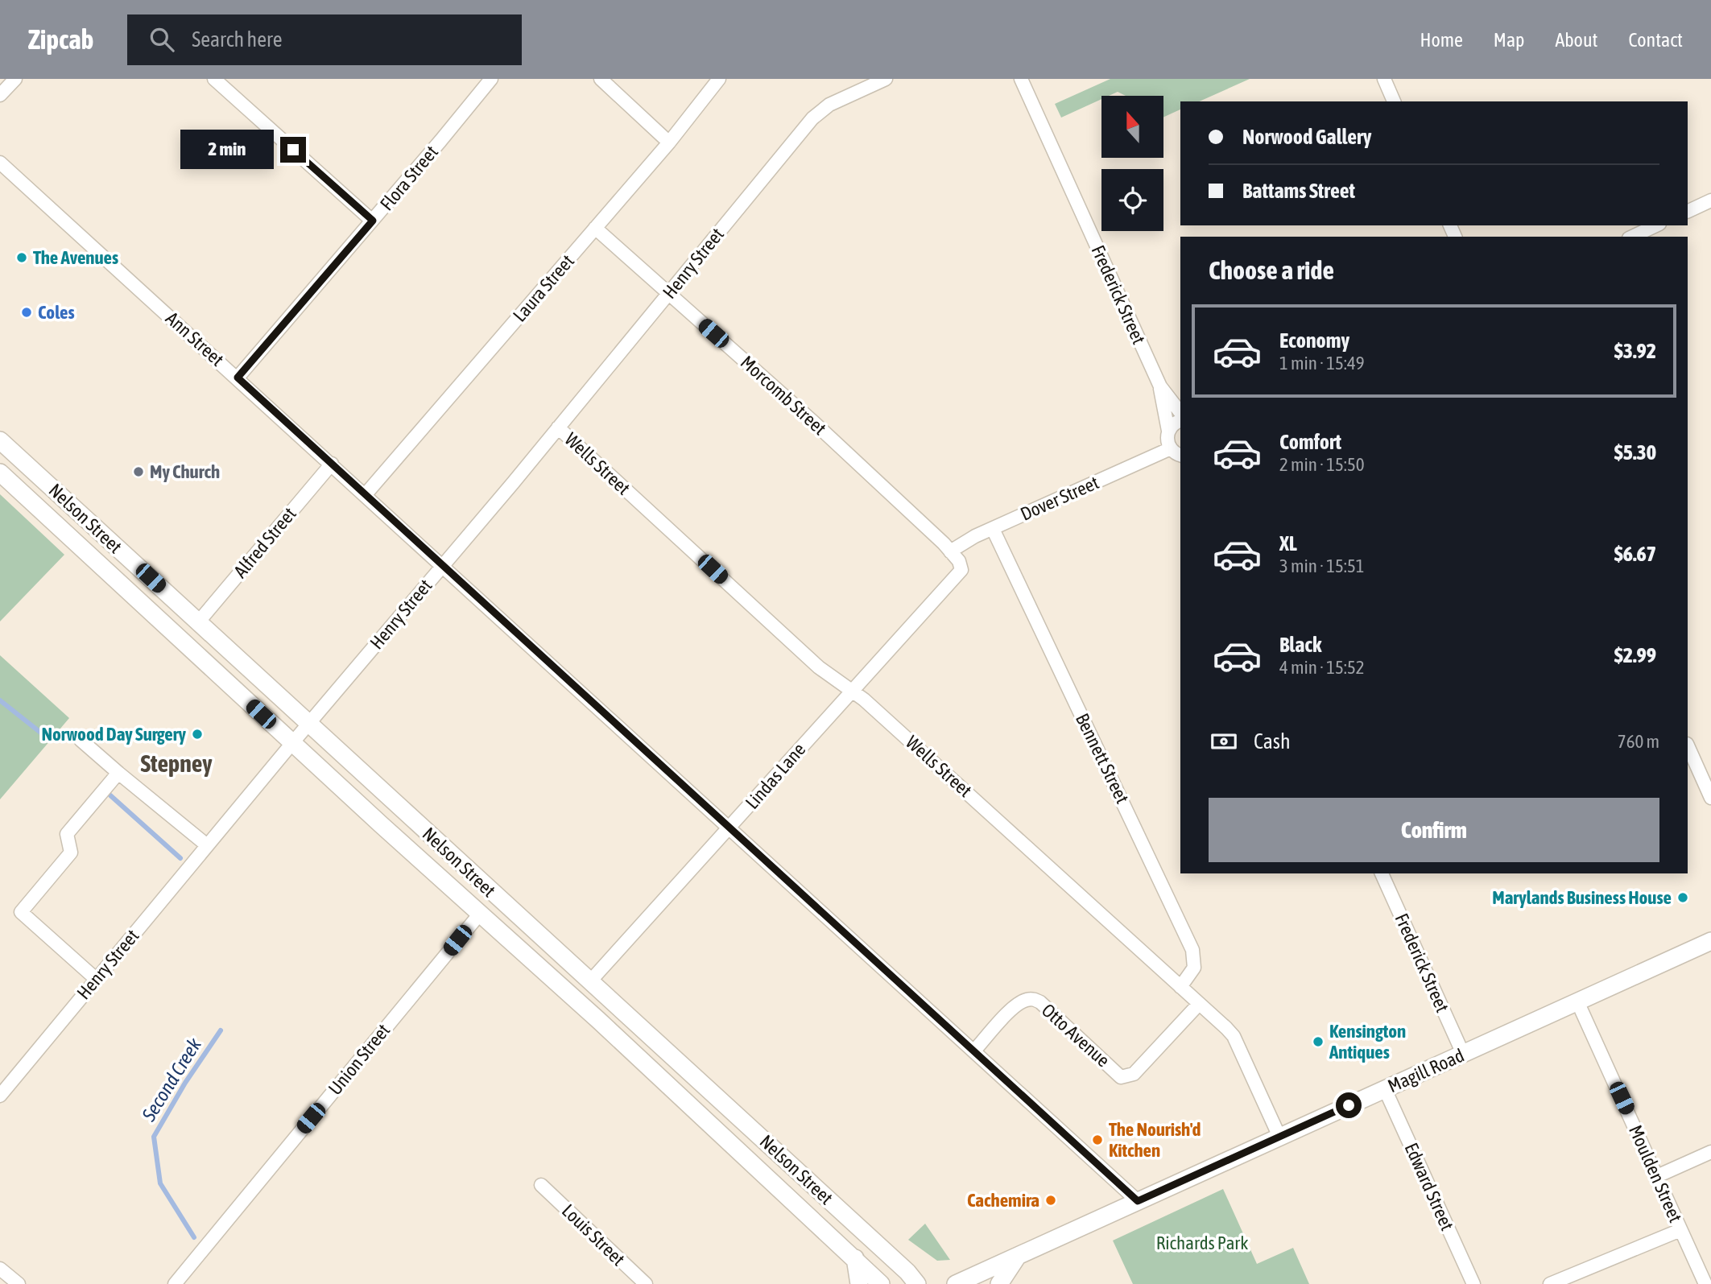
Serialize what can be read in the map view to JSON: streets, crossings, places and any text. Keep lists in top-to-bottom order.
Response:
{
  "streets": {
    "main road": ["Nelson Street", "Magill Road"],
    "street": [
      "Flora Street",
      "Henry Street",
      "Laura Street",
      "Frederick Street",
      "Ann Street",
      "Morcomb Street",
      "Wells Street",
      "Dover Street",
      "Alfred Street",
      "Bennett Street",
      "Lindas Lane",
      "Otto Avenue",
      "Union Street",
      "Moulden Street",
      "Edward Street",
      "Louis Street"
    ]
  },
  "crossings": [
    ["Flora Street", "Ann Street"],
    ["Henry Street", "Ann Street"],
    ["Henry Street", "Morcomb Street"],
    ["Henry Street", "Wells Street"],
    ["Henry Street", "Nelson Street"],
    ["Laura Street", "Ann Street"],
    ["Laura Street", "Morcomb Street"],
    ["Frederick Street", "Dover Street"],
    ["Frederick Street", "Magill Road"],
    ["Ann Street", "Alfred Street"],
    ["Ann Street", "Lindas Lane"],
    ["Ann Street", "Otto Avenue"],
    ["Ann Street", "Magill Road"],
    ["Morcomb Street", "Dover Street"],
    ["Morcomb Street", "Lindas Lane"],
    ["Wells Street", "Bennett Street"],
    ["Wells Street", "Lindas Lane"],
    ["Wells Street", "Otto Avenue"],
    ["Wells Street", "Magill Road"],
    ["Dover Street", "Bennett Street"],
    ["Nelson Street", "Alfred Street"],
    ["Nelson Street", "Lindas Lane"],
    ["Nelson Street", "Union Street"],
    ["Magill Road", "Moulden Street"],
    ["Magill Road", "Edward Street"]
  ],
  "districts": ["Stepney"],
  "water": ["Second Creek"],
  "parks": ["Richards Park"],
  "places": [
    "The Avenues",
    "Coles",
    "My Church",
    "Norwood Day Surgery",
    "Marylands Business House",
    "Kensington Antiques",
    "The Nourish'd Kitchen",
    "Cachemira"
  ],
  "north": "top",
  "page": {
    "header": "Zipcab",
    "search": "Search here",
    "nav": [
      "Home",
      "Map",
      "About",
      "Contact"
    ],
    "banner": ["Norwood Gallery", "Battams Street"],
    "bubble": "2 min",
    "heading": "Choose a ride",
    "list": [
      {
        "name": "Economy",
        "note": "1 min · 15:49",
        "value": "$3.92"
      },
      {
        "name": "Comfort",
        "note": "2 min · 15:50",
        "value": "$5.30"
      },
      {
        "name": "XL",
        "note": "3 min · 15:51",
        "value": "$6.67"
      },
      {
        "name": "Black",
        "note": "4 min · 15:52",
        "value": "$2.99"
      }
    ],
    "pay": ["Cash", "760 m"],
    "buttons": "Confirm"
  }
}
